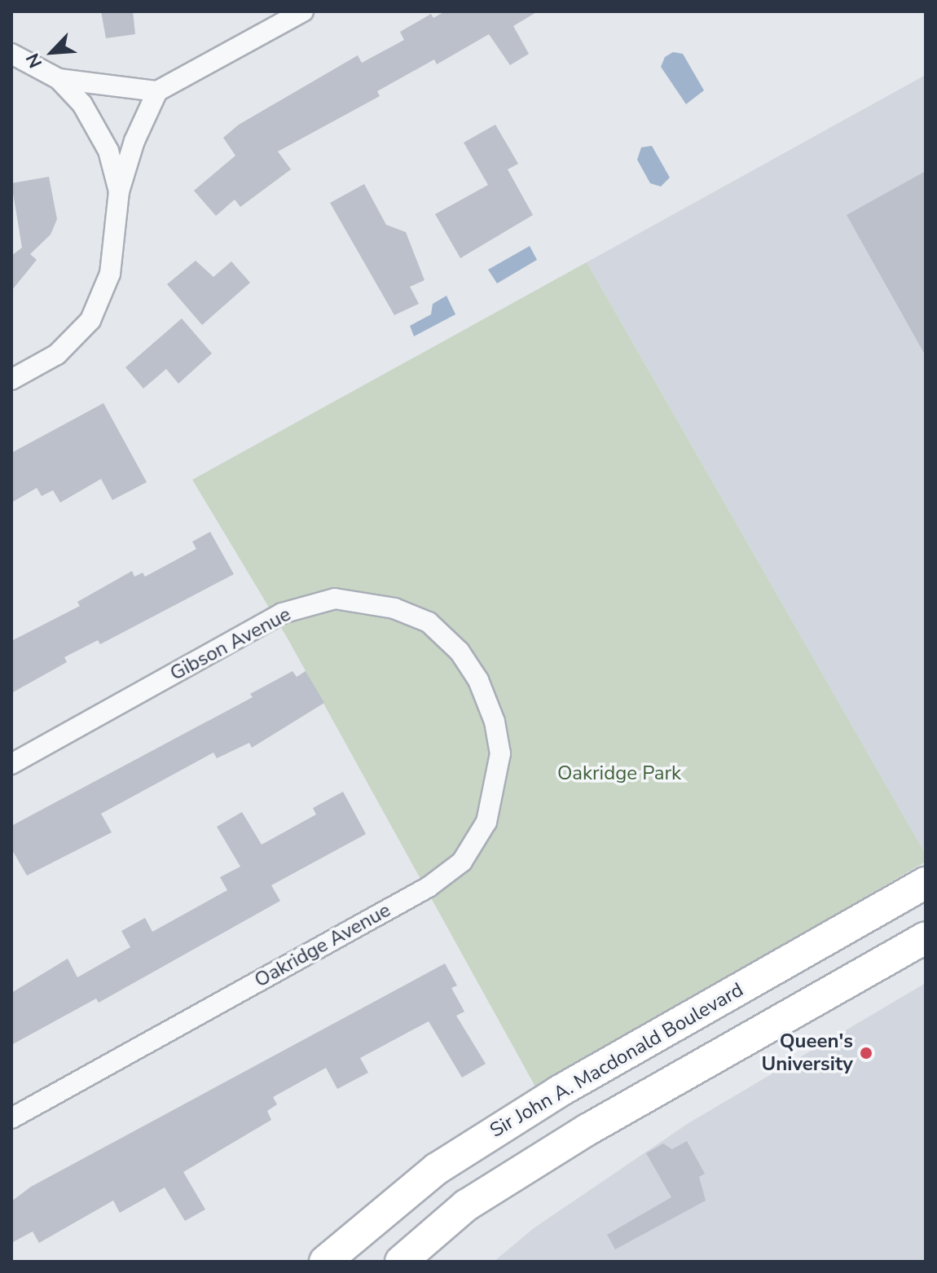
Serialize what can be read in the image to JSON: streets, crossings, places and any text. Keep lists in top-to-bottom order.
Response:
{
  "streets": {
    "main road": ["Sir John A. Macdonald Boulevard"],
    "street": ["Gibson Avenue", "Oakridge Avenue"]
  },
  "crossings": [
    ["Gibson Avenue", "Oakridge Avenue"]
  ],
  "parks": ["Oakridge Park"],
  "places": ["Queen's University"],
  "north": "bottom left"
}
